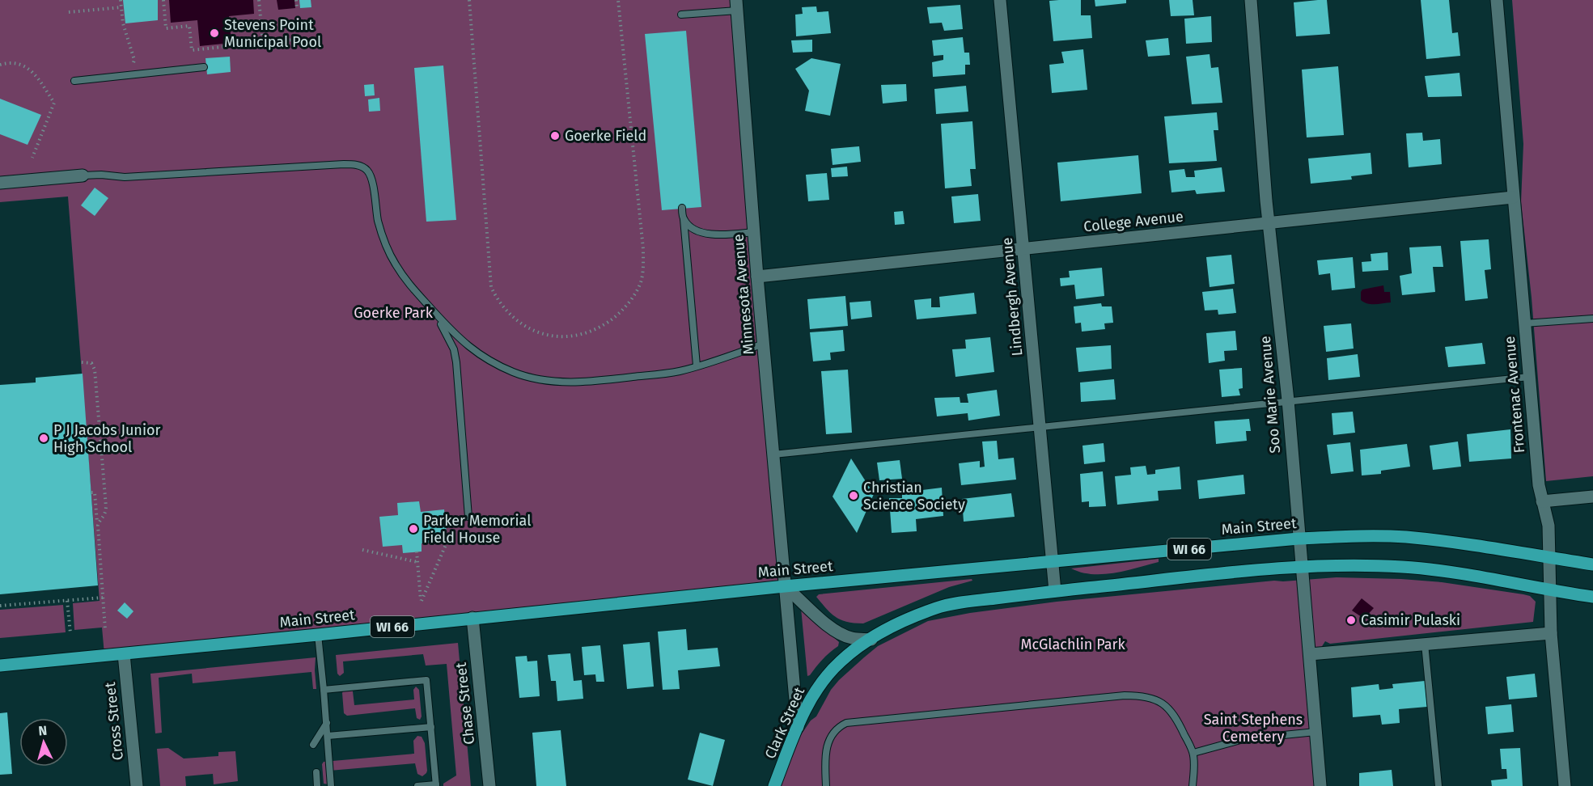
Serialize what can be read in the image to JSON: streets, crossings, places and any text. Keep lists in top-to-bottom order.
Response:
{
  "streets": {
    "main road": ["Main Street", "WI 66", "Clark Street"],
    "street": [
      "College Avenue",
      "Minnesota Avenue",
      "Lindbergh Avenue",
      "Soo Marie Avenue",
      "Frontenac Avenue",
      "Chase Street",
      "Cross Street"
    ]
  },
  "crossings": [
    ["College Avenue", "Minnesota Avenue"],
    ["College Avenue", "Lindbergh Avenue"],
    ["College Avenue", "Soo Marie Avenue"],
    ["College Avenue", "Frontenac Avenue"],
    ["Minnesota Avenue", "Main Street"],
    ["Minnesota Avenue", "Clark Street"],
    ["Lindbergh Avenue", "Main Street"],
    ["Lindbergh Avenue", "WI 66"],
    ["Lindbergh Avenue", "Clark Street"],
    ["Soo Marie Avenue", "Main Street"],
    ["Soo Marie Avenue", "WI 66"],
    ["Frontenac Avenue", "Main Street"],
    ["Frontenac Avenue", "WI 66"],
    ["Main Street", "Chase Street"],
    ["Main Street", "Cross Street"],
    ["WI 66", "Clark Street"]
  ],
  "parks": ["Goerke Park", "McGlachlin Park", "Saint Stephens Cemetery"],
  "places": [
    "Stevens Point Municipal Pool",
    "Goerke Field",
    "P J Jacobs Junior High School",
    "Christian Science Society",
    "Parker Memorial Field House",
    "Casimir Pulaski"
  ],
  "north": "top"
}
